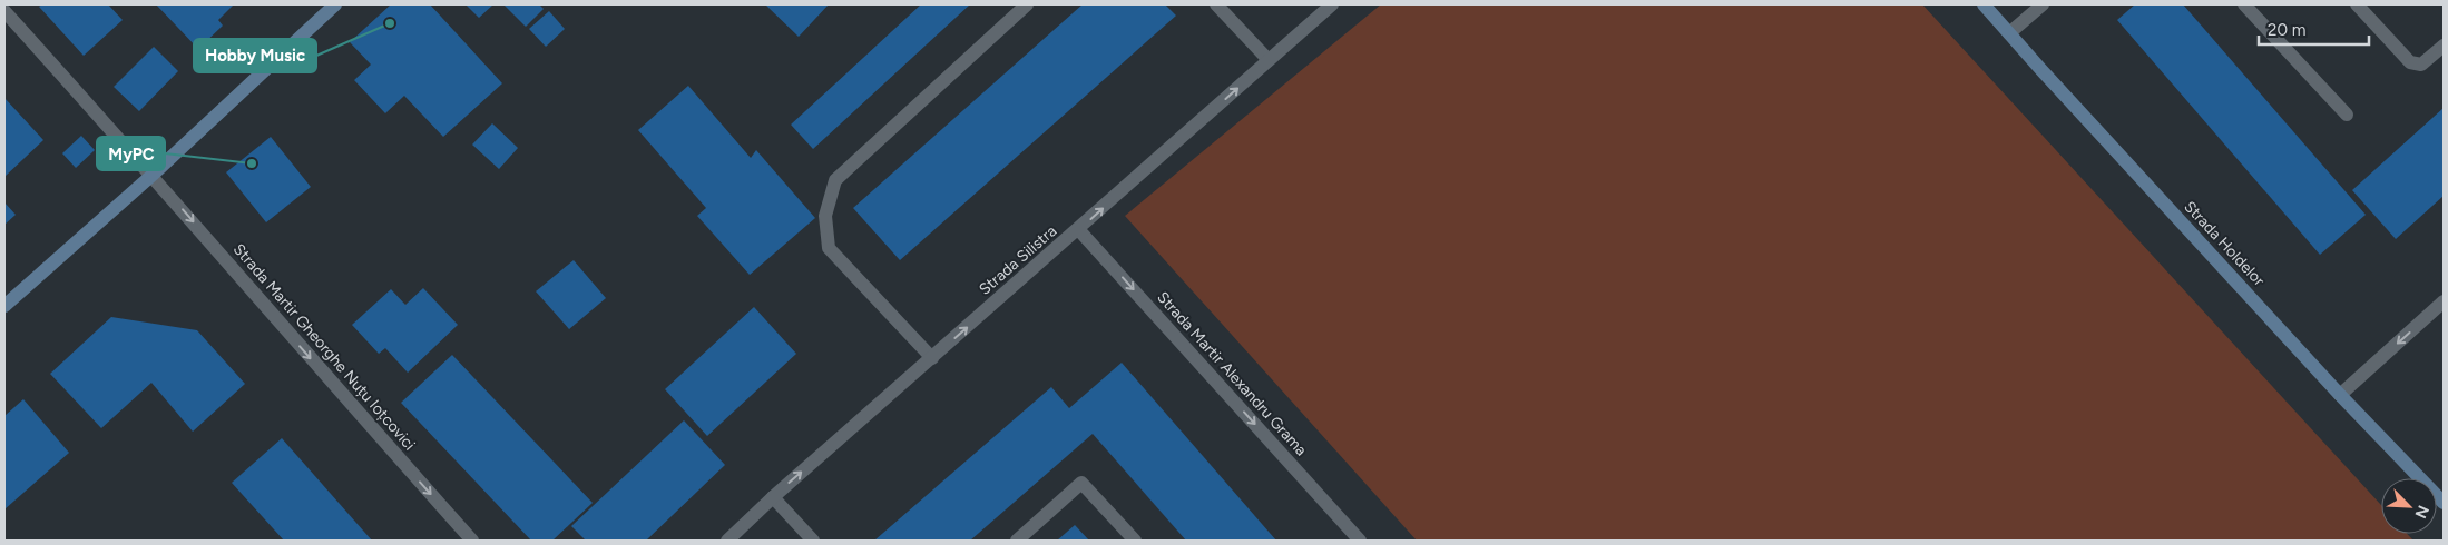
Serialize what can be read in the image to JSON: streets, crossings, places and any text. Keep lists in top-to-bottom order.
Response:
{
  "streets": {
    "street": [
      "Strada Holdelor",
      "Strada Silistra",
      "Strada Martir Gheorghe Nuțu Ioțcovici",
      "Strada Martir Alexandru Grama"
    ]
  },
  "crossings": [
    ["Strada Silistra", "Strada Martir Alexandru Grama"]
  ],
  "one_way": ["Strada Silistra", "Strada Martir Gheorghe Nuțu Ioțcovici", "Strada Martir Alexandru Grama"],
  "places": ["Hobby Music", "MyPC"],
  "scale_bar": "20 m",
  "north": "bottom right"
}
